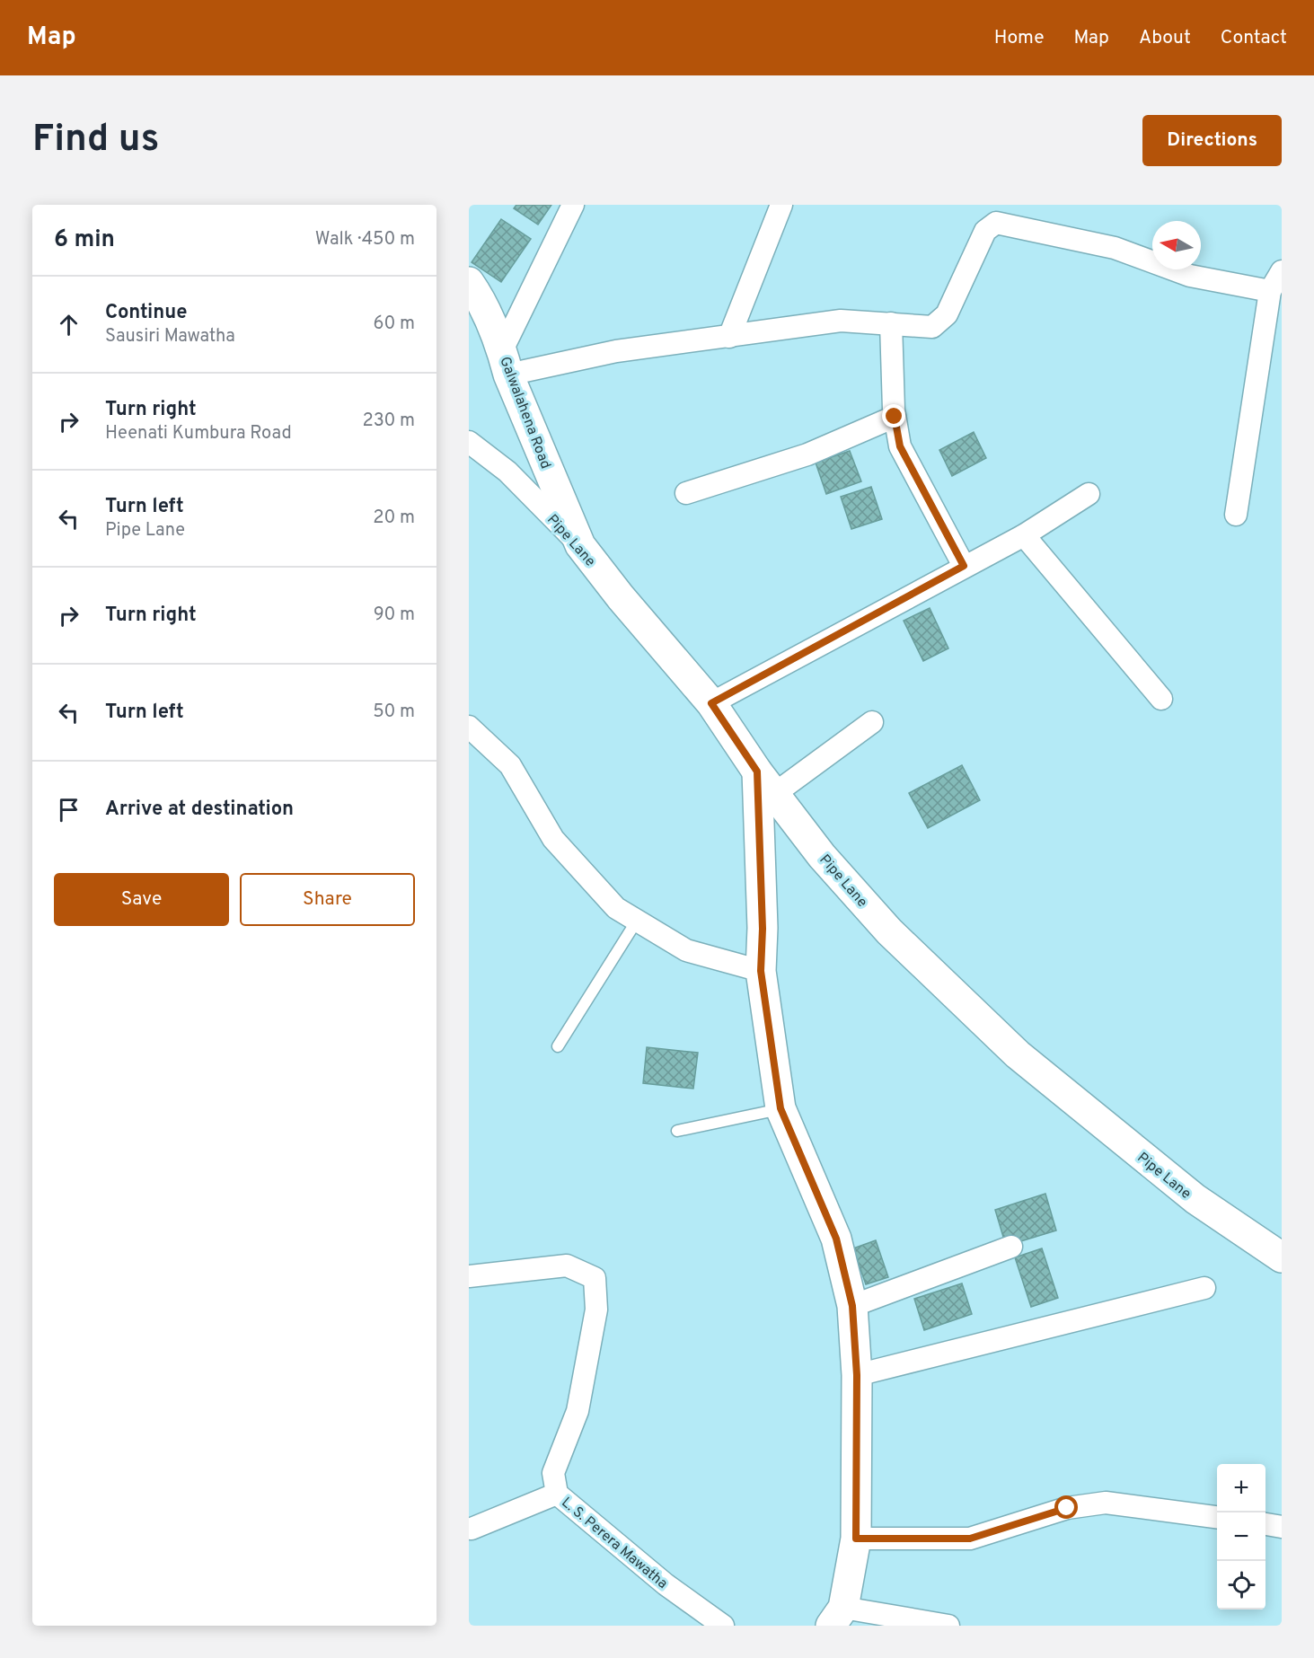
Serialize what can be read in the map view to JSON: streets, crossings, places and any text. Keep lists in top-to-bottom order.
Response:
{
  "streets": {
    "street": ["Galwalahena Road", "Pipe Lane", "L. S. Perera Mawatha"]
  },
  "crossings": [
    ["Galwalahena Road", "Pipe Lane"]
  ],
  "north": "left",
  "page": {
    "header": "Map",
    "nav": [
      "Home",
      "Map",
      "About",
      "Contact"
    ],
    "buttons": [
      "Directions",
      ["Save", "Share"]
    ],
    "title": "Find us",
    "heading": ["6 min", "Walk · 450 m"],
    "list": [
      ["Continue", "Sausiri Mawatha", "60 m"],
      ["Turn right", "Heenati Kumbura Road", "230 m"],
      ["Turn left", "Pipe Lane", "20 m"],
      ["Turn right", "90 m"],
      ["Turn left", "50 m"],
      "Arrive at destination"
    ],
    "map_buttons": ["+", "−"]
  }
}
